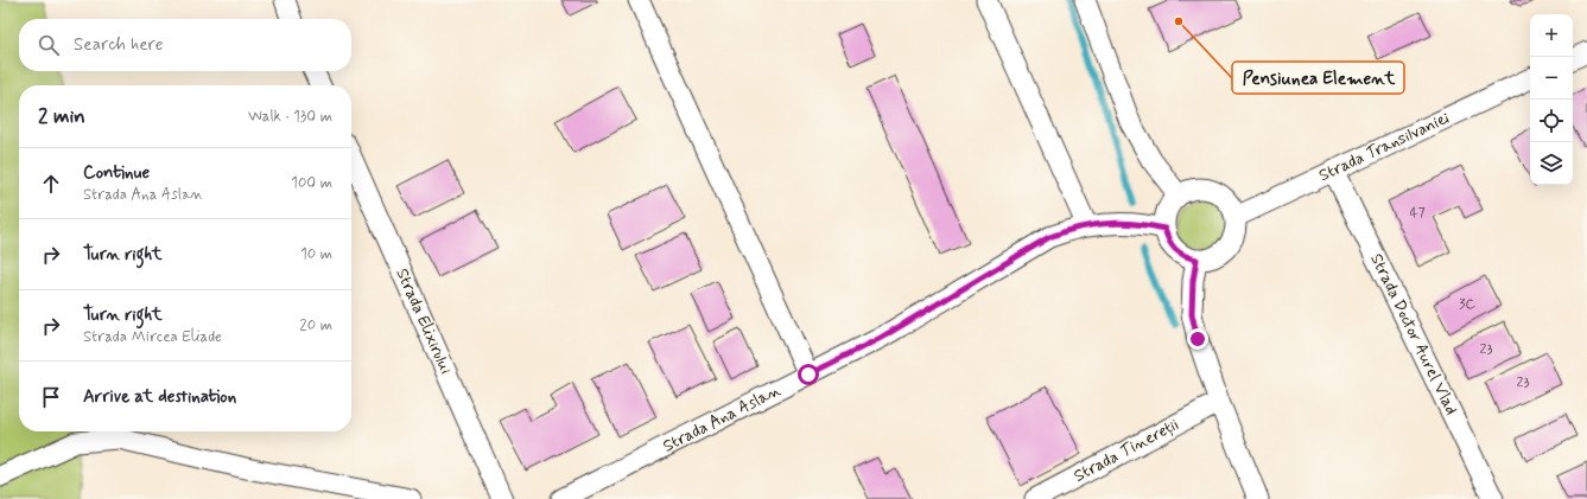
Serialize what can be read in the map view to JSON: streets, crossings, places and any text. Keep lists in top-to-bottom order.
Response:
{
  "streets": {
    "street": [
      "Strada Transilvaniei",
      "Strada Elixirului",
      "Strada Doctor Aurel Vlad",
      "Strada Ana Aslan",
      "Strada Tinereții"
    ]
  },
  "crossings": [
    ["Strada Transilvaniei", "Strada Doctor Aurel Vlad"],
    ["Strada Transilvaniei", "Strada Ana Aslan"]
  ],
  "places": ["Pensiunea Element"],
  "house_numbers": [
    "47",
    "3C",
    "23",
    "23"
  ],
  "page": {
    "map_buttons": ["+", "−"],
    "search": "Search here",
    "heading": ["2 min", "Walk · 130 m"],
    "list": [
      ["Continue", "Strada Ana Aslan", "100 m"],
      ["Turn right", "10 m"],
      ["Turn right", "Strada Mircea Eliade", "20 m"],
      "Arrive at destination"
    ]
  }
}
